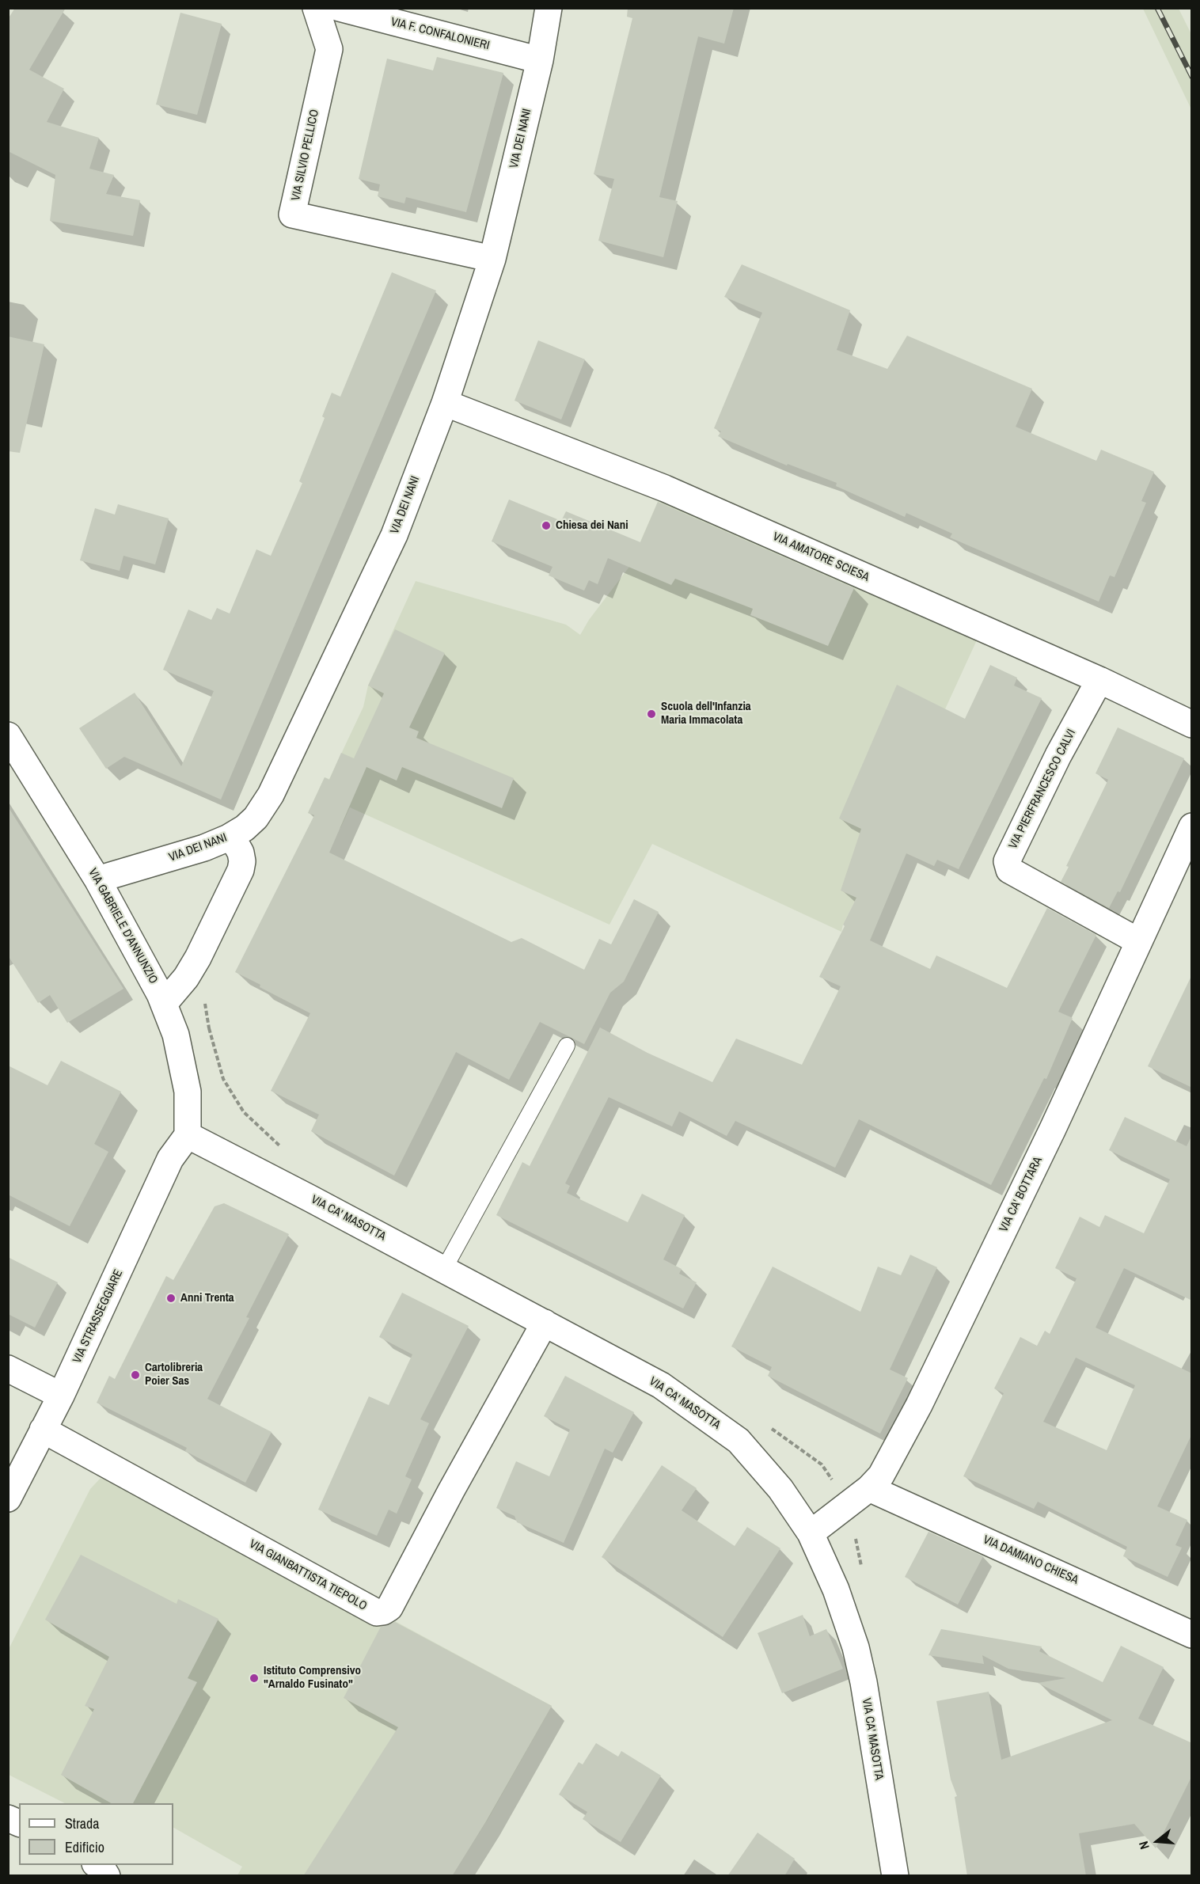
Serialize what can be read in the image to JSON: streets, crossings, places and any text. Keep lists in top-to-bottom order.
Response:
{
  "streets": {
    "street": [
      "VIA F. CONFALONIERI",
      "VIA DEI NANI",
      "VIA SILVIO PELLICO",
      "VIA AMATORE SCIESA",
      "VIA PIERFRANCESCO CALVI",
      "VIA GABRIELE D'ANNUNZIO",
      "VIA CA' BOTTARA",
      "VIA CA' MASOTTA",
      "VIA STRASSEGGIARE",
      "VIA DAMIANO CHIESA",
      "VIA GIANBATTISTA TIEPOLO"
    ]
  },
  "crossings": [
    ["VIA F. CONFALONIERI", "VIA DEI NANI"],
    ["VIA DEI NANI", "VIA SILVIO PELLICO"],
    ["VIA DEI NANI", "VIA AMATORE SCIESA"],
    ["VIA DEI NANI", "VIA GABRIELE D'ANNUNZIO"],
    ["VIA AMATORE SCIESA", "VIA PIERFRANCESCO CALVI"],
    ["VIA PIERFRANCESCO CALVI", "VIA CA' BOTTARA"],
    ["VIA GABRIELE D'ANNUNZIO", "VIA CA' MASOTTA"],
    ["VIA GABRIELE D'ANNUNZIO", "VIA STRASSEGGIARE"],
    ["VIA CA' BOTTARA", "VIA CA' MASOTTA"],
    ["VIA CA' BOTTARA", "VIA DAMIANO CHIESA"],
    ["VIA CA' MASOTTA", "VIA STRASSEGGIARE"],
    ["VIA CA' MASOTTA", "VIA GIANBATTISTA TIEPOLO"],
    ["VIA STRASSEGGIARE", "VIA GIANBATTISTA TIEPOLO"]
  ],
  "places": [
    "Chiesa dei Nani",
    "Scuola dell'Infanzia Maria Immacolata",
    "Anni Trenta",
    "Cartolibreria Poier Sas",
    "Istituto Comprensivo \"Arnaldo Fusinato\""
  ],
  "legend": ["Strada", "Edificio"],
  "north": "left"
}
